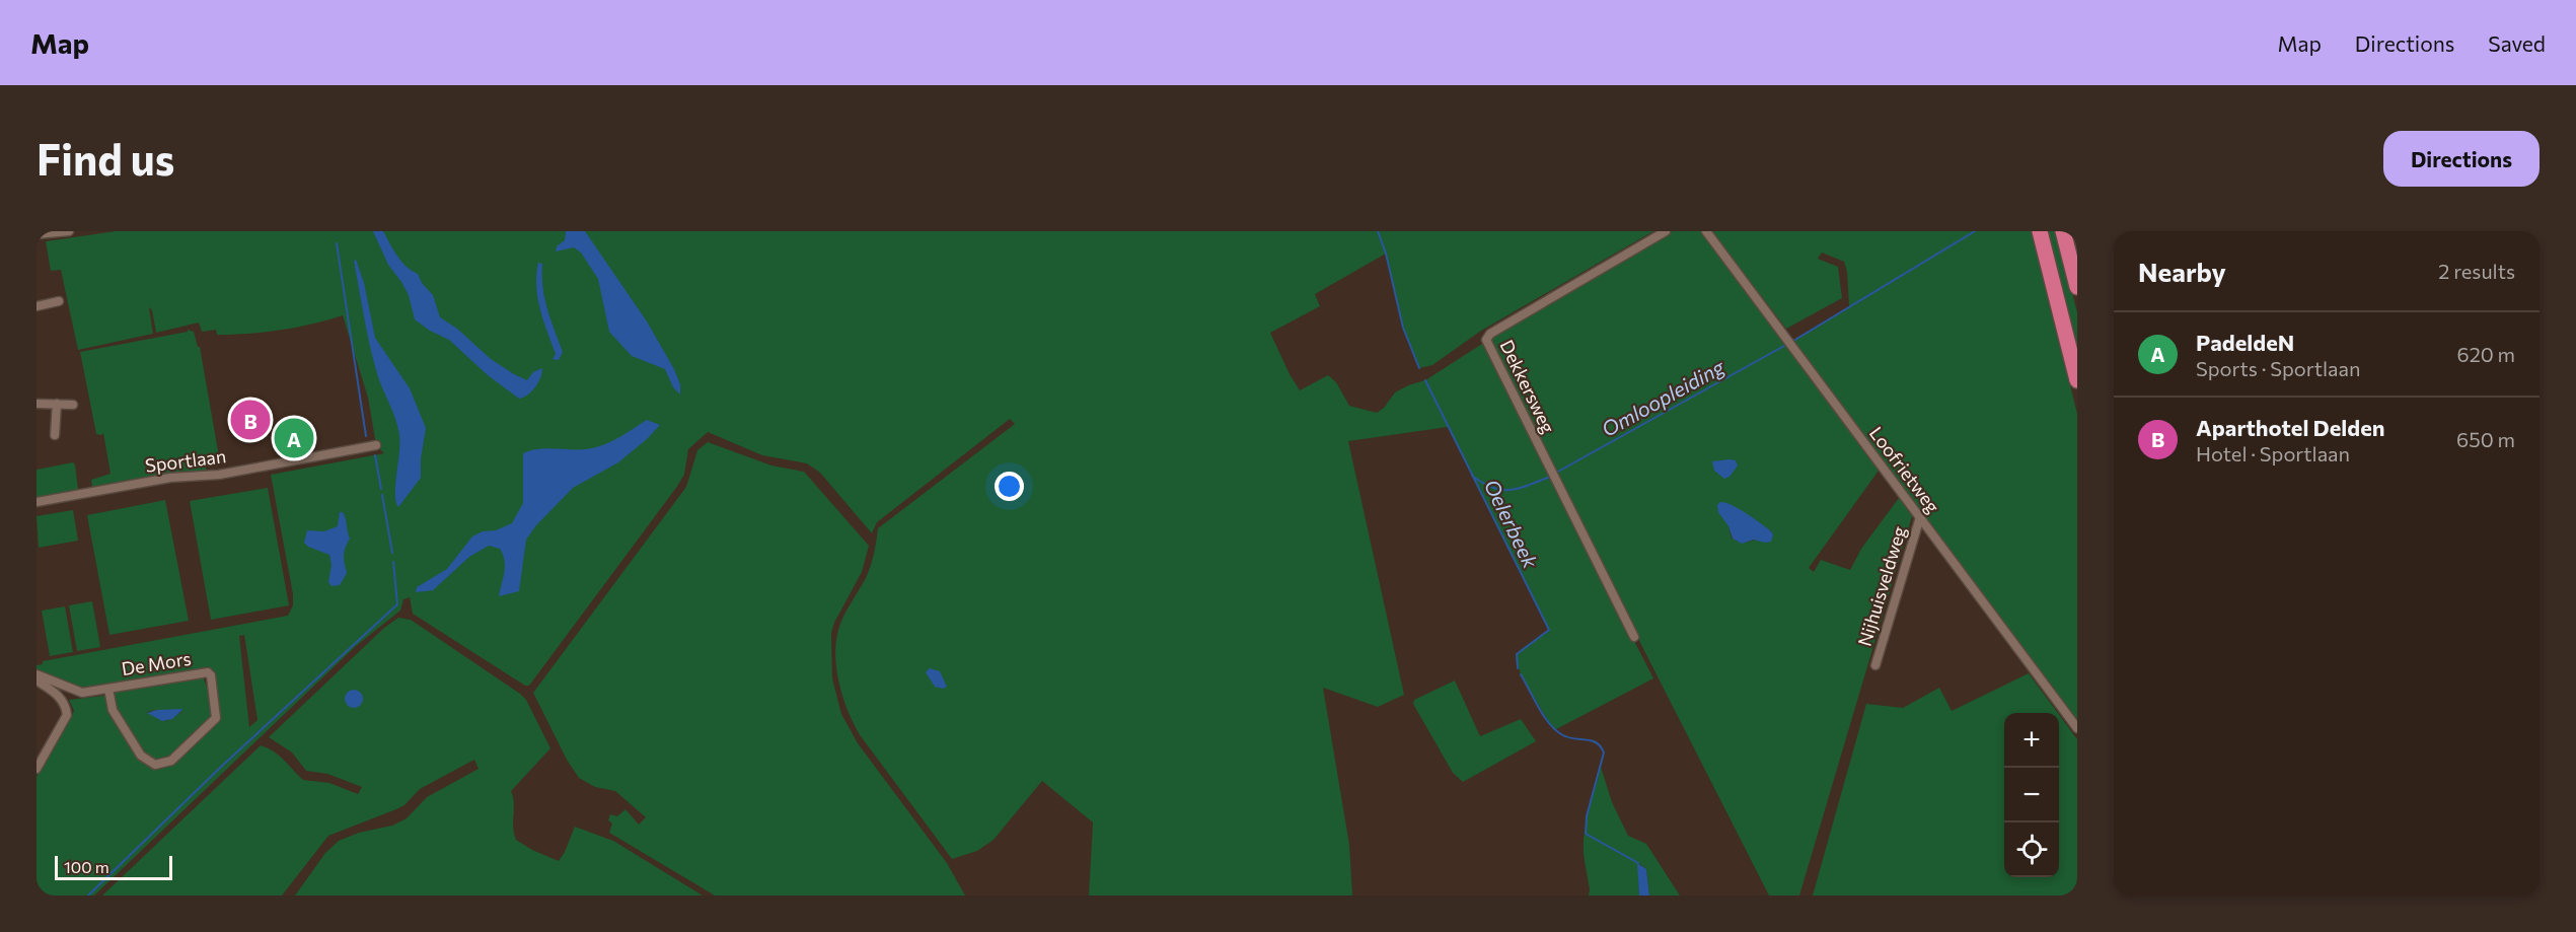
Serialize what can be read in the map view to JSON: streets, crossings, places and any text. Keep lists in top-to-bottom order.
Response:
{
  "streets": {
    "street": [
      "Dekkersweg",
      "Sportlaan",
      "Loofrietweg",
      "Nijhuisveldweg",
      "De Mors"
    ]
  },
  "crossings": [
    ["Loofrietweg", "Nijhuisveldweg"]
  ],
  "water": ["Omloopleiding", "Oelerbeek"],
  "scale_bar": "100 m",
  "page": {
    "header": "Map",
    "nav": ["Map", "Directions", "Saved"],
    "buttons": "Directions",
    "title": "Find us",
    "heading": ["Nearby", "2 results"],
    "list": [
      {
        "mark": "A",
        "name": "PadeldeN",
        "note": "Sports · Sportlaan",
        "value": "620 m"
      },
      {
        "mark": "B",
        "name": "Aparthotel Delden",
        "note": "Hotel · Sportlaan",
        "value": "650 m"
      }
    ],
    "pins": ["B", "A"],
    "map_buttons": ["+", "−"],
    "scale": "100 m"
  }
}
